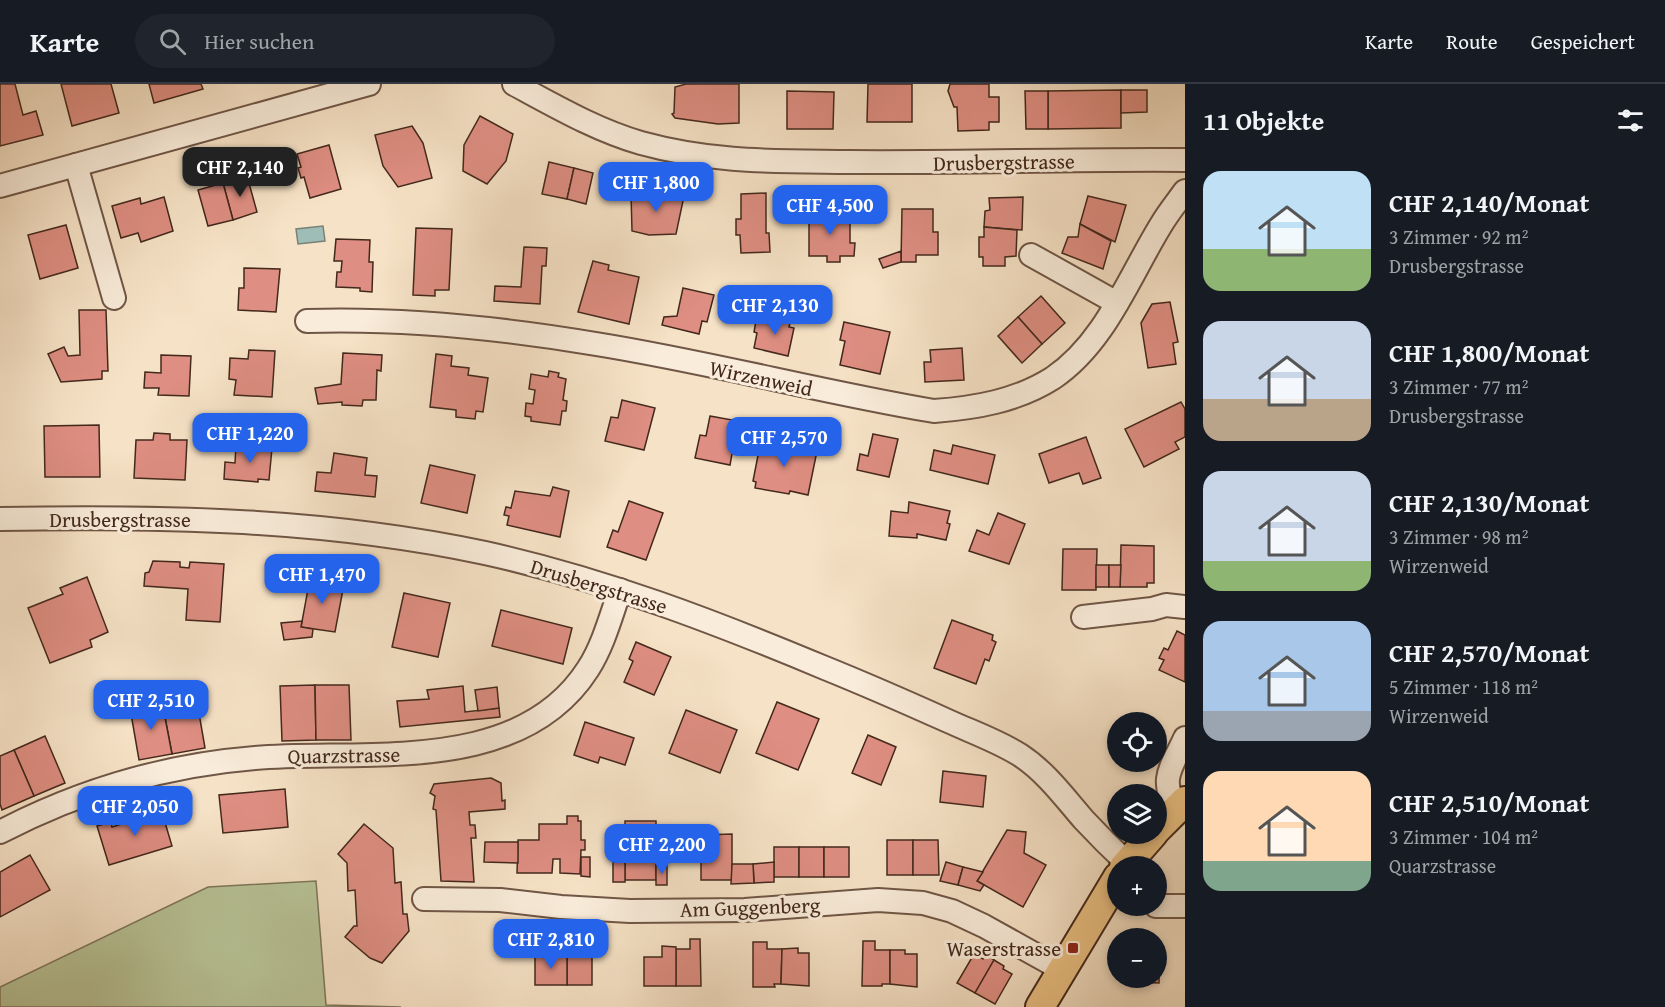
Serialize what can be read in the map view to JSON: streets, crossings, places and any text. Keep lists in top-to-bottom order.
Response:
{
  "streets": {
    "street": [
      "Drusbergstrasse",
      "Wirzenweid",
      "Quarzstrasse",
      "Am Guggenberg"
    ]
  },
  "crossings": [
    ["Drusbergstrasse", "Quarzstrasse"]
  ],
  "places": {
    "transit": ["Waserstrasse"]
  },
  "page": {
    "header": "Karte",
    "search": "Hier suchen",
    "nav": ["Karte", "Route", "Gespeichert"],
    "heading": "11 Objekte",
    "price": [
      "CHF 2,140",
      "CHF 1,800",
      "CHF 4,500",
      "CHF 2,130",
      "CHF 1,220",
      "CHF 2,570",
      "CHF 1,470",
      "CHF 2,510",
      "CHF 2,050",
      "CHF 2,200",
      "CHF 2,810"
    ],
    "list": [
      {
        "name": "CHF 2,140/Monat",
        "note": "3 Zimmer · 92 m² · Drusbergstrasse"
      },
      {
        "name": "CHF 1,800/Monat",
        "note": "3 Zimmer · 77 m² · Drusbergstrasse"
      },
      {
        "name": "CHF 2,130/Monat",
        "note": "3 Zimmer · 98 m² · Wirzenweid"
      },
      {
        "name": "CHF 2,570/Monat",
        "note": "5 Zimmer · 118 m² · Wirzenweid"
      },
      {
        "name": "CHF 2,510/Monat",
        "note": "3 Zimmer · 104 m² · Quarzstrasse"
      }
    ],
    "map_buttons": ["+", "−"]
  }
}
